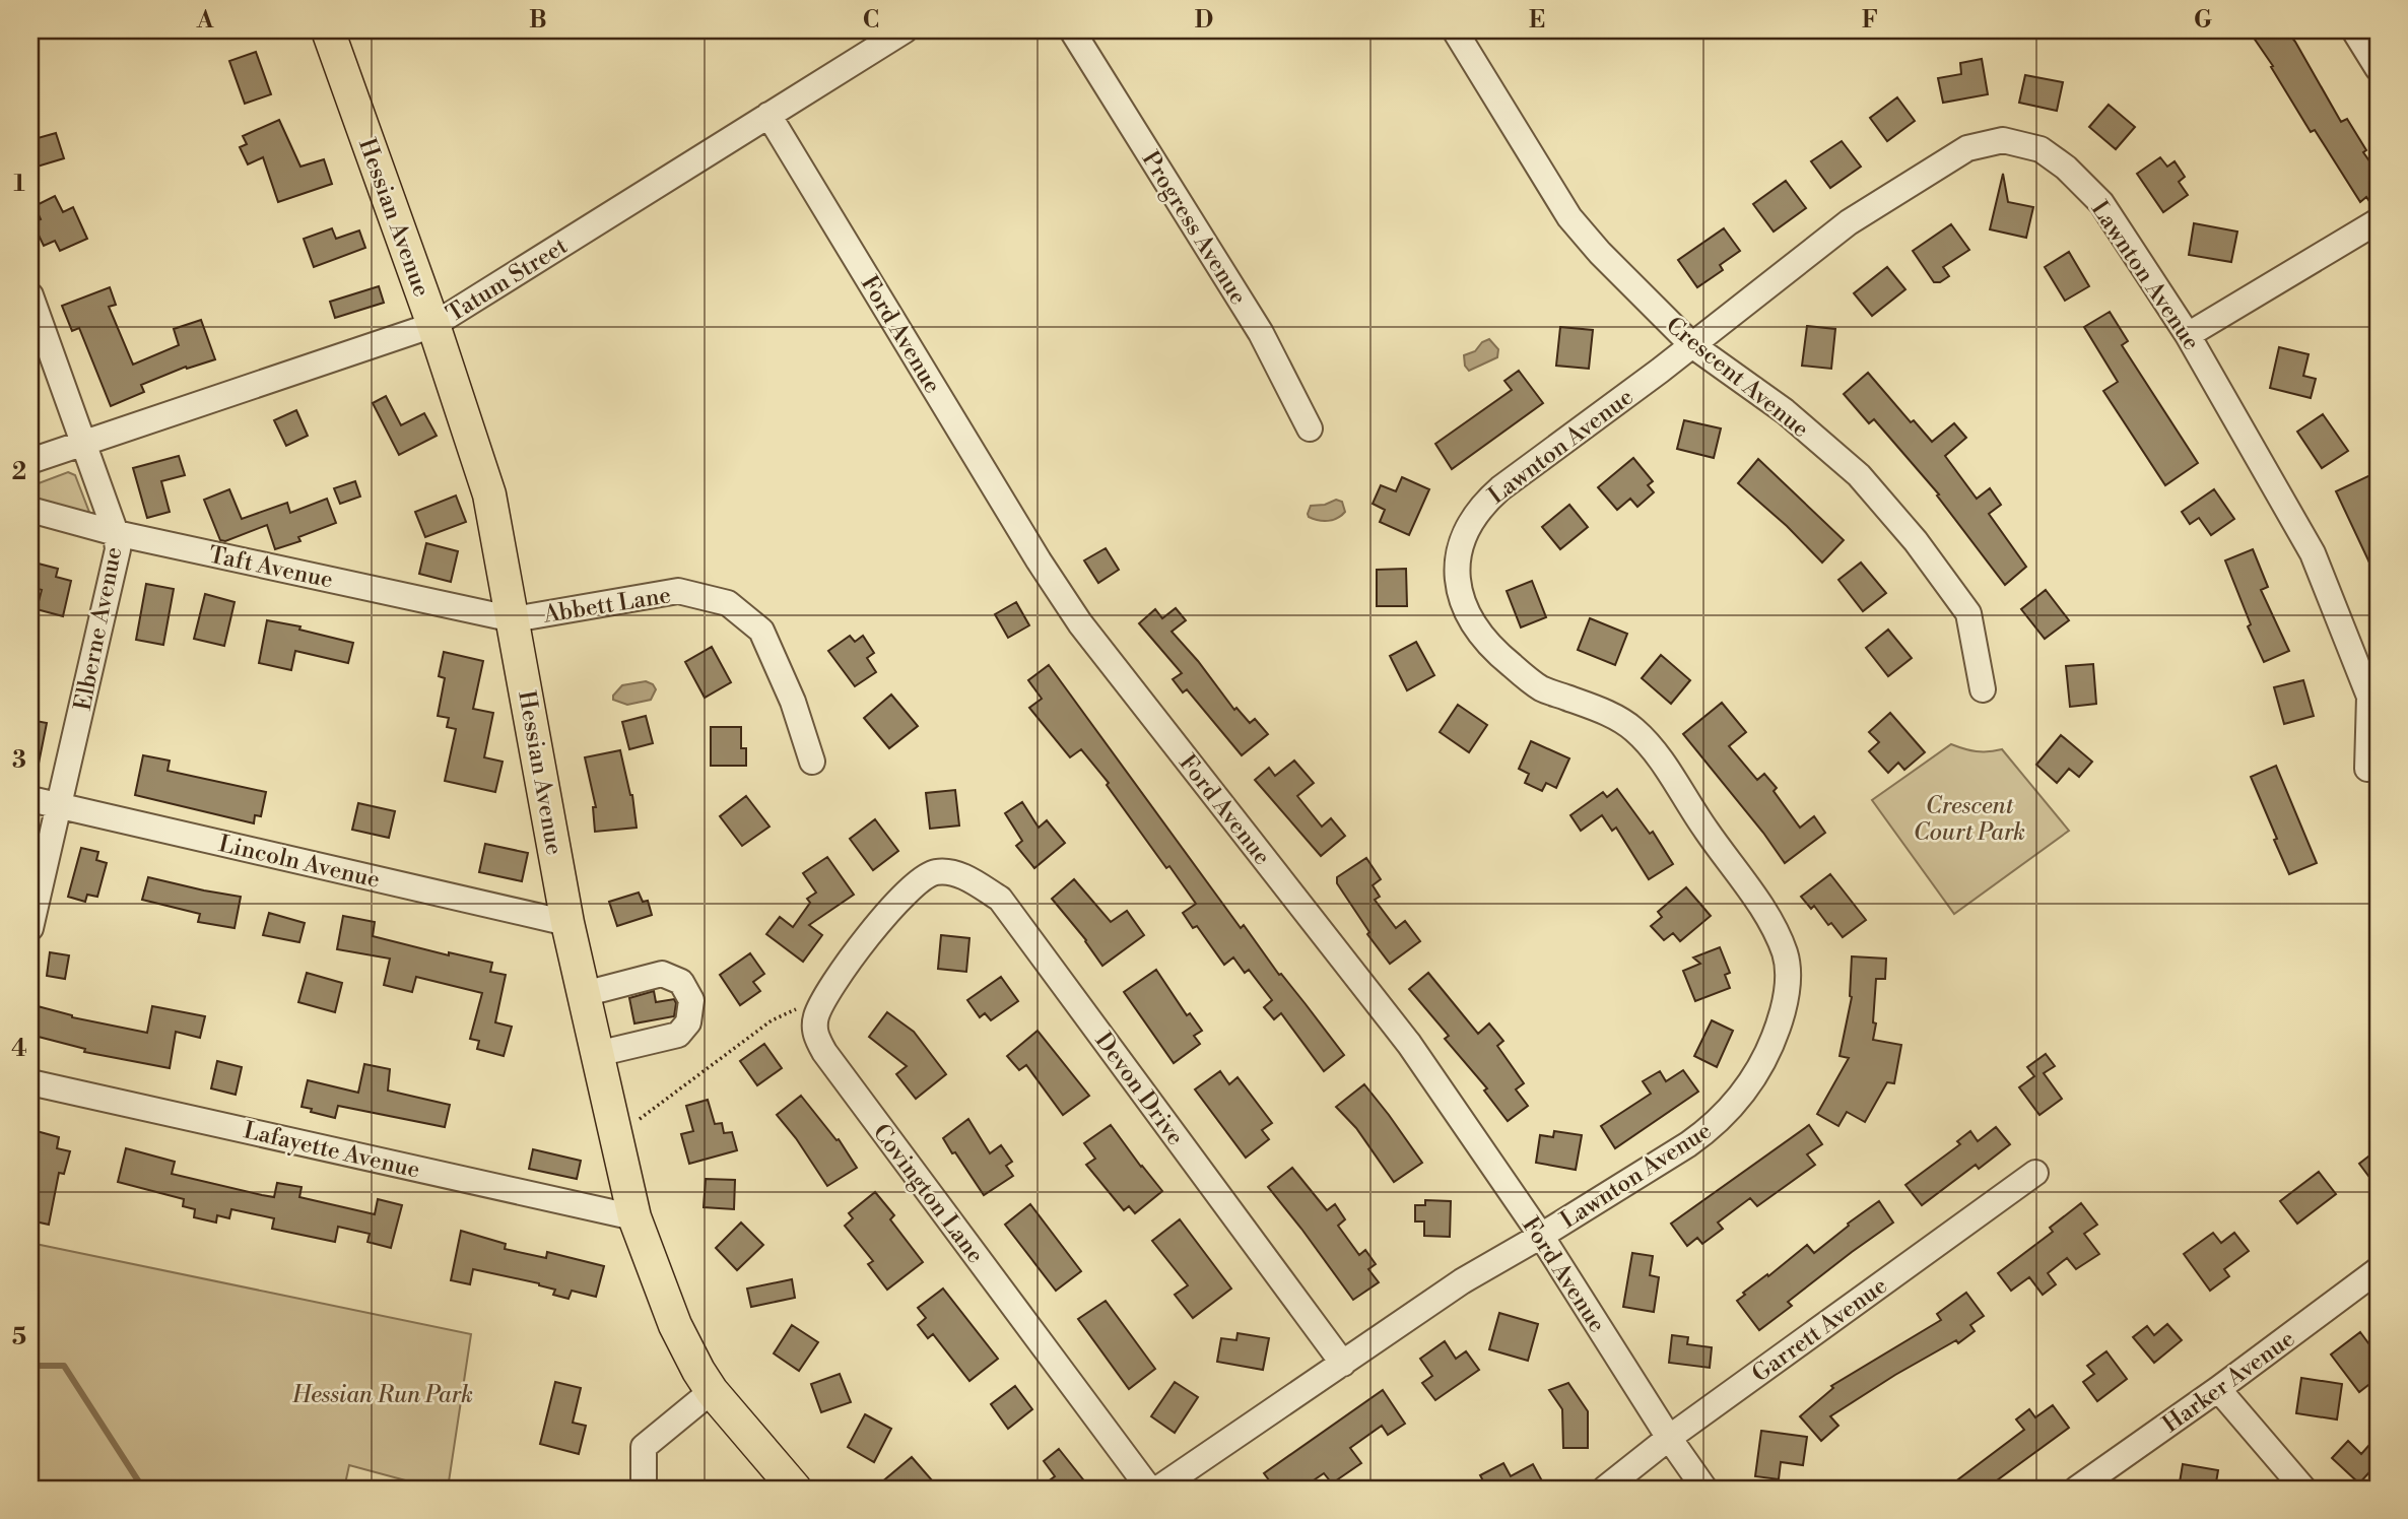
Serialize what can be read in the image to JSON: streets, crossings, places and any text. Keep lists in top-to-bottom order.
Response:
{
  "streets": {
    "main road": ["Hessian Avenue"],
    "street": [
      "Progress Avenue",
      "Lawnton Avenue",
      "Tatum Street",
      "Ford Avenue",
      "Crescent Avenue",
      "Taft Avenue",
      "Abbett Lane",
      "Elberne Avenue",
      "Lincoln Avenue",
      "Devon Drive",
      "Lafayette Avenue",
      "Covington Lane",
      "Garrett Avenue",
      "Harker Avenue"
    ]
  },
  "crossings": [
    ["Hessian Avenue", "Tatum Street"],
    ["Hessian Avenue", "Taft Avenue"],
    ["Hessian Avenue", "Abbett Lane"],
    ["Hessian Avenue", "Lincoln Avenue"],
    ["Hessian Avenue", "Lafayette Avenue"],
    ["Lawnton Avenue", "Ford Avenue"],
    ["Lawnton Avenue", "Crescent Avenue"],
    ["Lawnton Avenue", "Devon Drive"],
    ["Tatum Street", "Ford Avenue"],
    ["Tatum Street", "Elberne Avenue"],
    ["Ford Avenue", "Garrett Avenue"],
    ["Taft Avenue", "Abbett Lane"],
    ["Taft Avenue", "Elberne Avenue"],
    ["Elberne Avenue", "Lincoln Avenue"],
    ["Devon Drive", "Covington Lane"]
  ],
  "parks": ["Crescent Court Park", "Hessian Run Park"],
  "grid": {
    "columns": [
      "A",
      "B",
      "C",
      "D",
      "E",
      "F",
      "G"
    ],
    "rows": [
      "1",
      "2",
      "3",
      "4",
      "5"
    ]
  }
}
